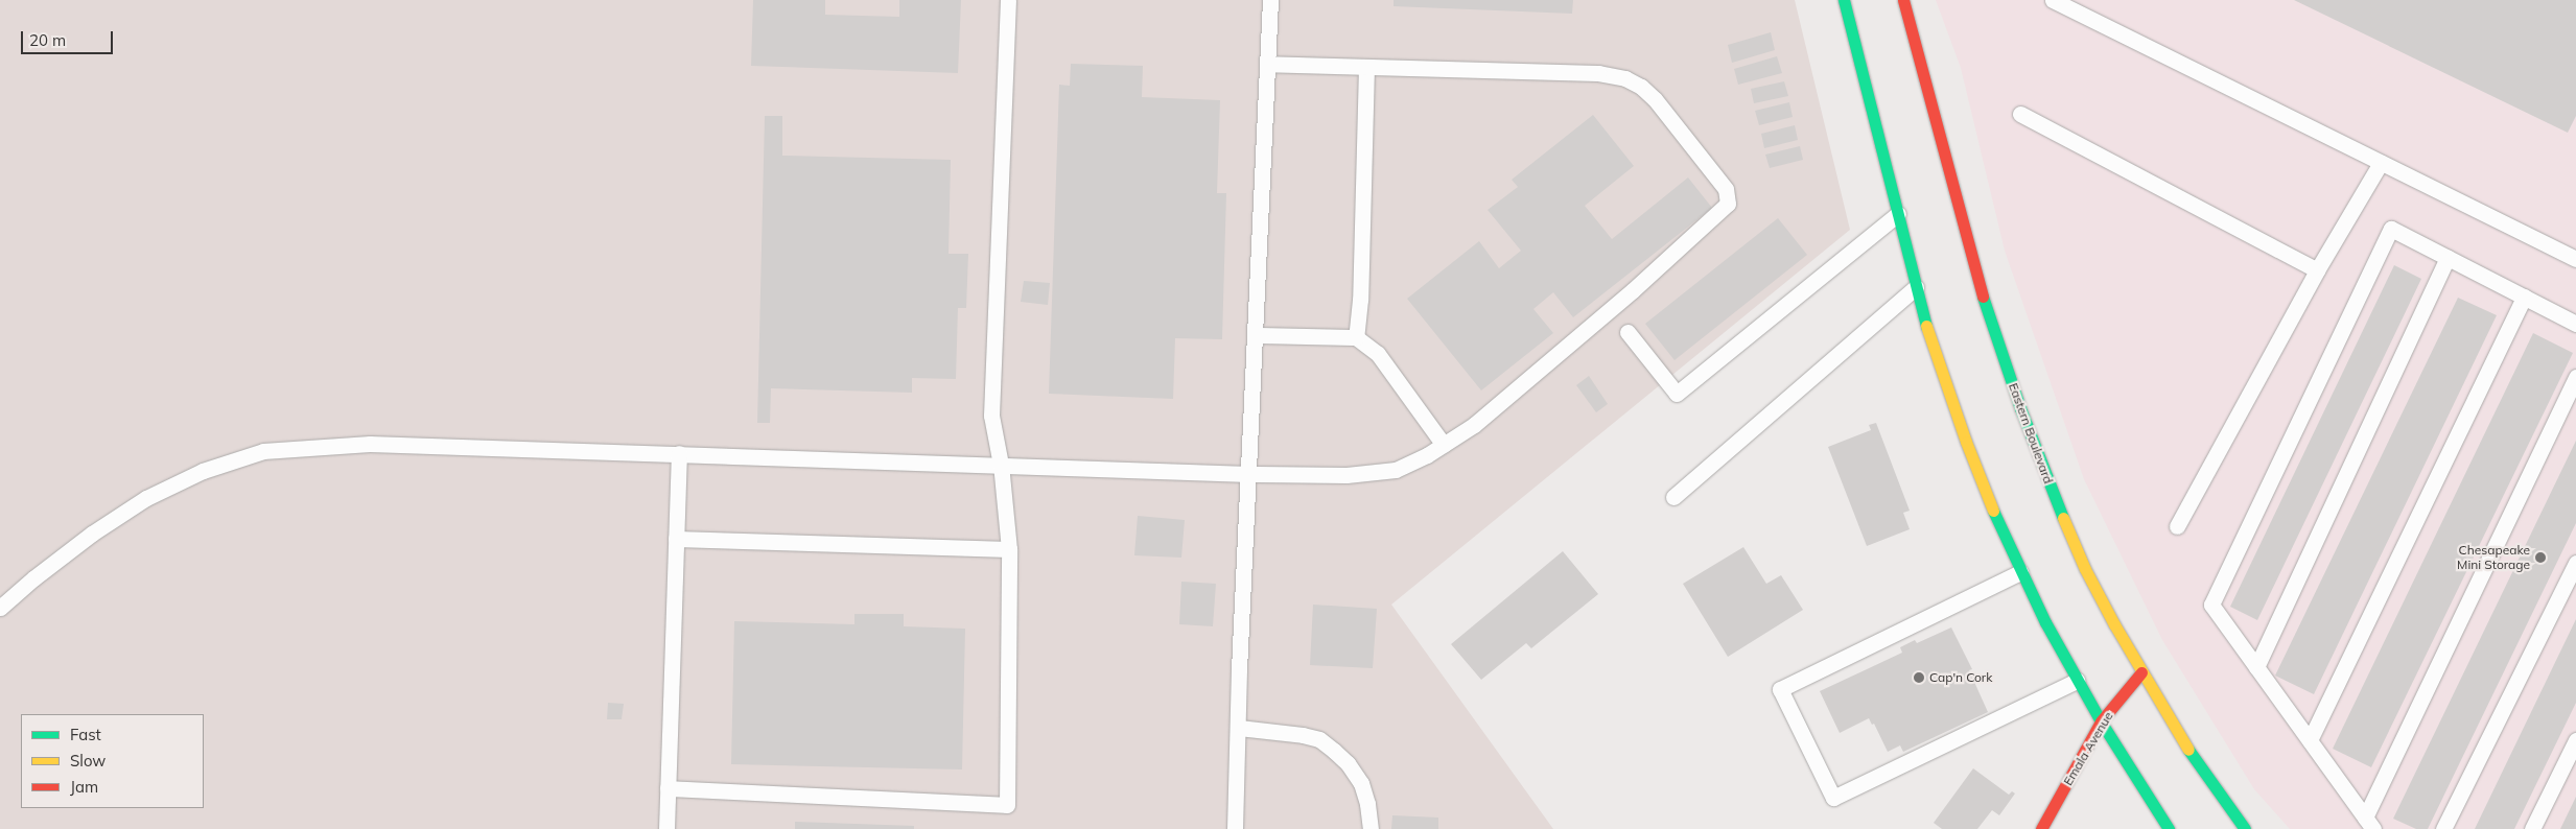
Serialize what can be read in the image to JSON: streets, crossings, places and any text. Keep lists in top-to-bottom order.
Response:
{
  "streets": {
    "main road": ["Eastern Boulevard", "Emala Avenue"]
  },
  "crossings": [
    ["Eastern Boulevard", "Emala Avenue"]
  ],
  "places": ["Chesapeake Mini Storage", "Cap'n Cork"],
  "legend": ["Fast", "Slow", "Jam"],
  "scale_bar": "20 m"
}
